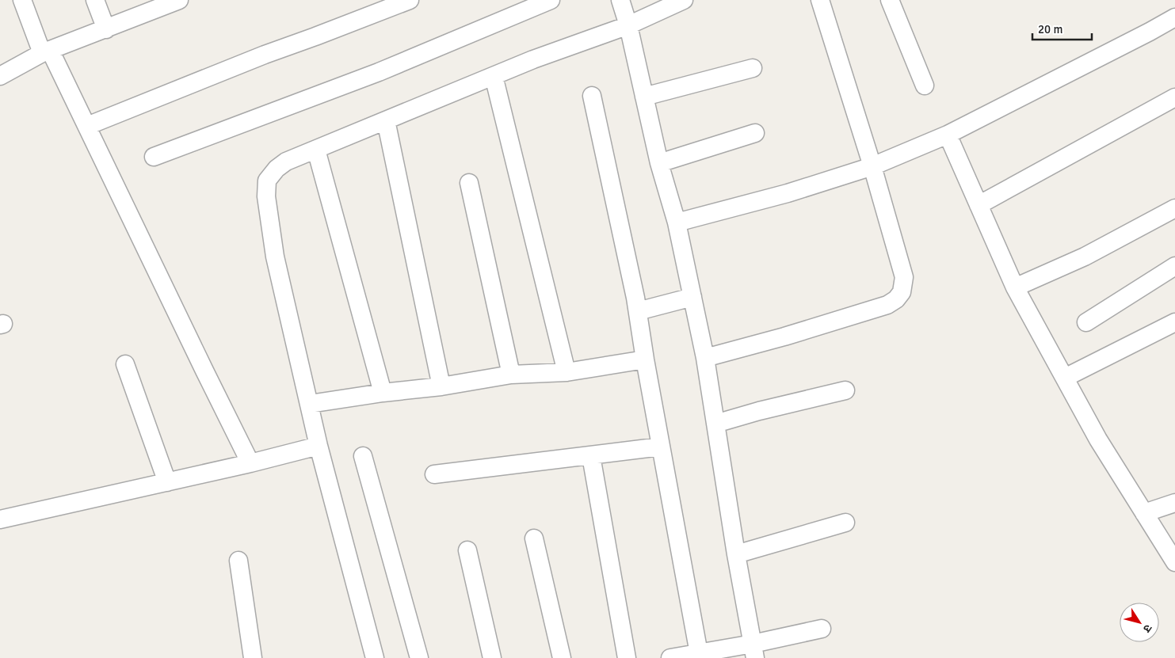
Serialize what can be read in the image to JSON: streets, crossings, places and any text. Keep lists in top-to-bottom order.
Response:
{
  "scale_bar": "20 m",
  "north": "bottom right"
}
